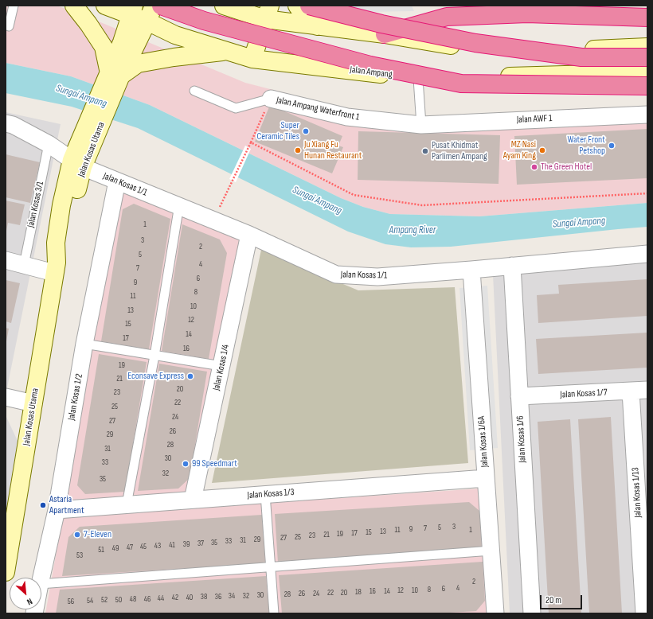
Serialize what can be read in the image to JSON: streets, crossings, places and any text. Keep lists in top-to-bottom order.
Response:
{
  "streets": {
    "street": [
      "Jalan Ampang",
      "Jalan Ampang Waterfront 1",
      "Jalan AWF 1",
      "Jalan Kosas Utama",
      "Jalan Kosas 1/1",
      "Jalan Kosas 1/4",
      "Jalan Kosas 1/7",
      "Jalan Kosas 1/2",
      "Jalan Kosas 1/6",
      "Jalan Kosas 1/6A",
      "Jalan Kosas 1/13",
      "Jalan Kosas 1/3"
    ],
    "lane": ["Jalan Kosas 3/1"]
  },
  "crossings": [
    ["Jalan Ampang", "Jalan Kosas Utama"],
    ["Jalan Ampang Waterfront 1", "Jalan AWF 1"],
    ["Jalan Kosas Utama", "Jalan Kosas 1/1"],
    ["Jalan Kosas 1/1", "Jalan Kosas 1/4"],
    ["Jalan Kosas 1/1", "Jalan Kosas 1/2"],
    ["Jalan Kosas 1/1", "Jalan Kosas 1/6"],
    ["Jalan Kosas 1/1", "Jalan Kosas 1/6A"],
    ["Jalan Kosas 1/4", "Jalan Kosas 1/3"],
    ["Jalan Kosas 1/7", "Jalan Kosas 1/6"],
    ["Jalan Kosas 1/7", "Jalan Kosas 1/13"],
    ["Jalan Kosas 1/2", "Jalan Kosas 1/3"],
    ["Jalan Kosas 1/6A", "Jalan Kosas 1/3"]
  ],
  "water": ["Sungai Ampang", "Ampang River"],
  "places": [
    "Super Ceramic Tiles",
    "Water Front Petshop",
    "Ju Xiang Fu Hunan Restaurant",
    "MZ Nasi Ayam King",
    "Pusat Khidmat Parlimen Ampang",
    "The Green Hotel",
    "Econsave Express",
    "99 Speedmart",
    "Astaria Apartment",
    "7-Eleven"
  ],
  "house_numbers": [
    "1",
    "3",
    "2",
    "5",
    "4",
    "7",
    "6",
    "9",
    "8",
    "11",
    "10",
    "13",
    "12",
    "15",
    "14",
    "17",
    "16",
    "19",
    "21",
    "20",
    "23",
    "22",
    "25",
    "24",
    "27",
    "26",
    "29",
    "28",
    "31",
    "30",
    "33",
    "32",
    "35",
    "3",
    "5",
    "7",
    "9",
    "11",
    "1",
    "13",
    "15",
    "17",
    "19",
    "21",
    "23",
    "25",
    "27",
    "29",
    "31",
    "33",
    "35",
    "37",
    "39",
    "41",
    "43",
    "45",
    "47",
    "49",
    "51",
    "53",
    "2",
    "4",
    "6",
    "8",
    "12",
    "10",
    "16",
    "14",
    "18",
    "22",
    "20",
    "26",
    "24",
    "28",
    "30",
    "34",
    "32",
    "38",
    "36",
    "42",
    "40",
    "44",
    "48",
    "46",
    "52",
    "50",
    "54",
    "56"
  ],
  "scale_bar": "20 m",
  "north": "bottom right"
}
